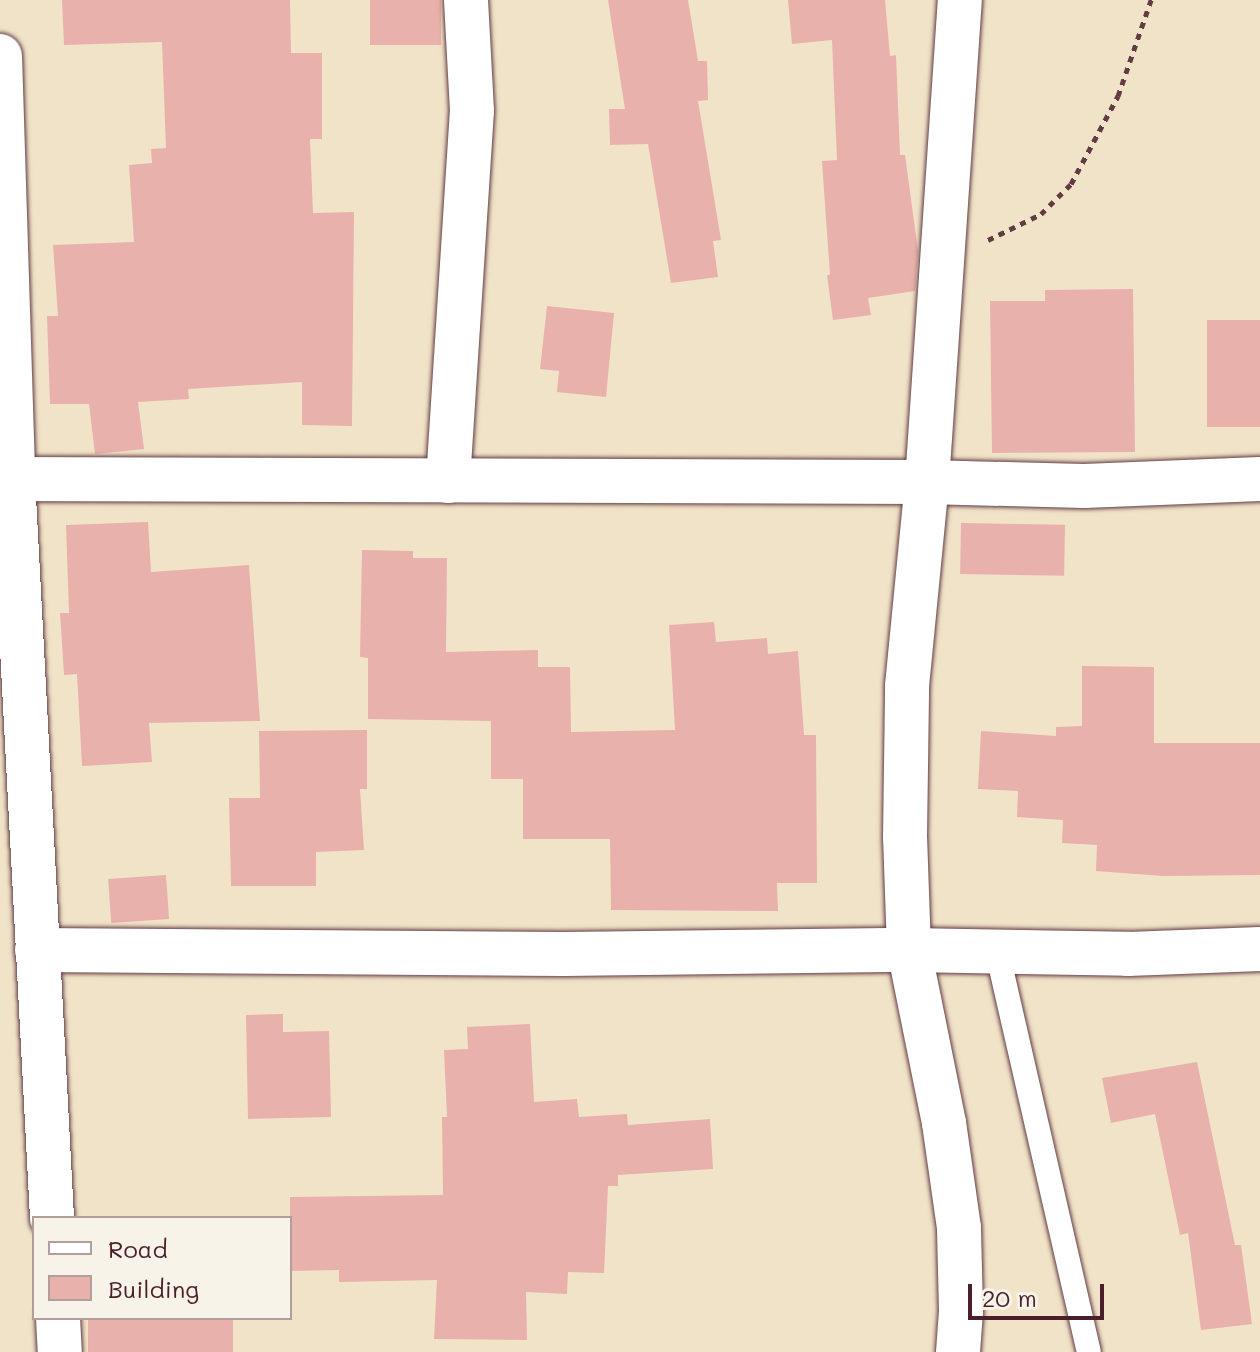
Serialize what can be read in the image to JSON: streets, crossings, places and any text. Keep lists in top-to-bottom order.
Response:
{
  "legend": ["Road", "Building"],
  "scale_bar": "20 m"
}
